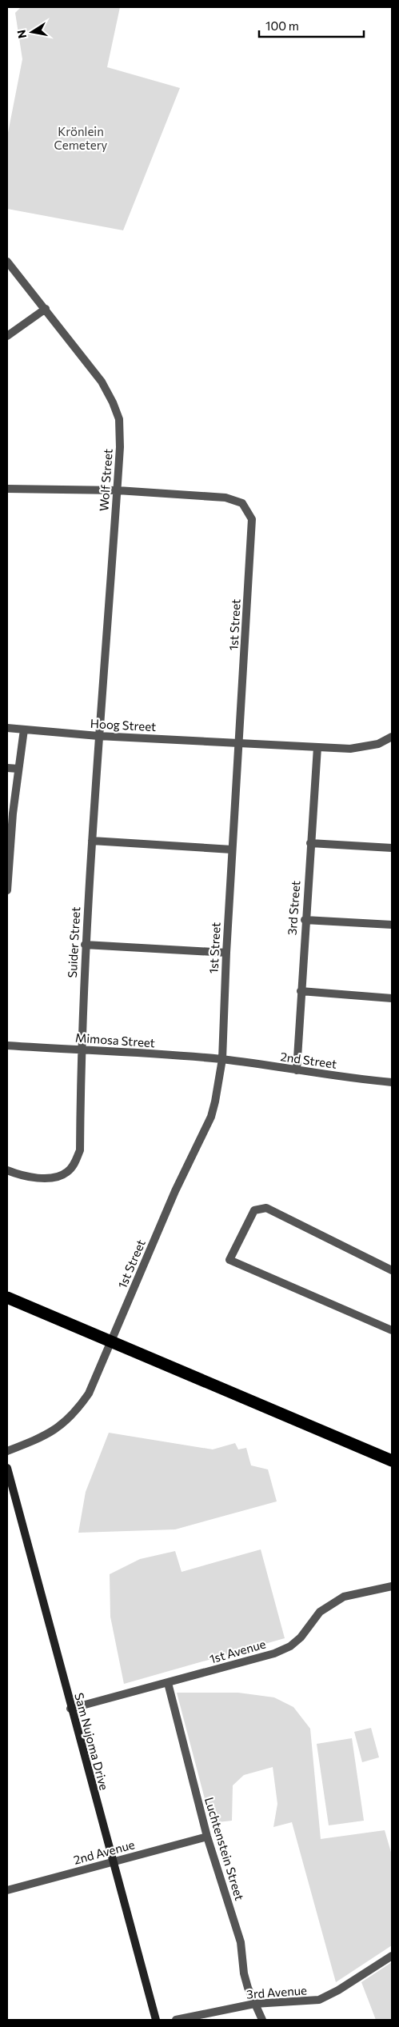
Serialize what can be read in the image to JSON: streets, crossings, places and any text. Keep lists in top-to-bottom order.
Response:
{
  "streets": {
    "main road": ["Sam Nujoma Drive"],
    "street": [
      "Wolf Street",
      "1st Street",
      "Hoog Street",
      "3rd Street",
      "Suider Street",
      "Mimosa Street",
      "2nd Street",
      "1st Avenue",
      "Luchtenstein Street",
      "2nd Avenue",
      "3rd Avenue"
    ]
  },
  "crossings": [
    ["Wolf Street", "1st Street"],
    ["Wolf Street", "Hoog Street"],
    ["Wolf Street", "Suider Street"],
    ["1st Street", "Hoog Street"],
    ["1st Street", "Mimosa Street"],
    ["1st Street", "2nd Street"],
    ["Hoog Street", "3rd Street"],
    ["Hoog Street", "Suider Street"],
    ["3rd Street", "2nd Street"],
    ["Suider Street", "Mimosa Street"],
    ["Mimosa Street", "2nd Street"],
    ["1st Avenue", "Sam Nujoma Drive"],
    ["1st Avenue", "Luchtenstein Street"],
    ["Sam Nujoma Drive", "2nd Avenue"],
    ["Luchtenstein Street", "2nd Avenue"],
    ["Luchtenstein Street", "3rd Avenue"]
  ],
  "parks": ["Krönlein Cemetery"],
  "scale_bar": "100 m",
  "north": "left"
}
